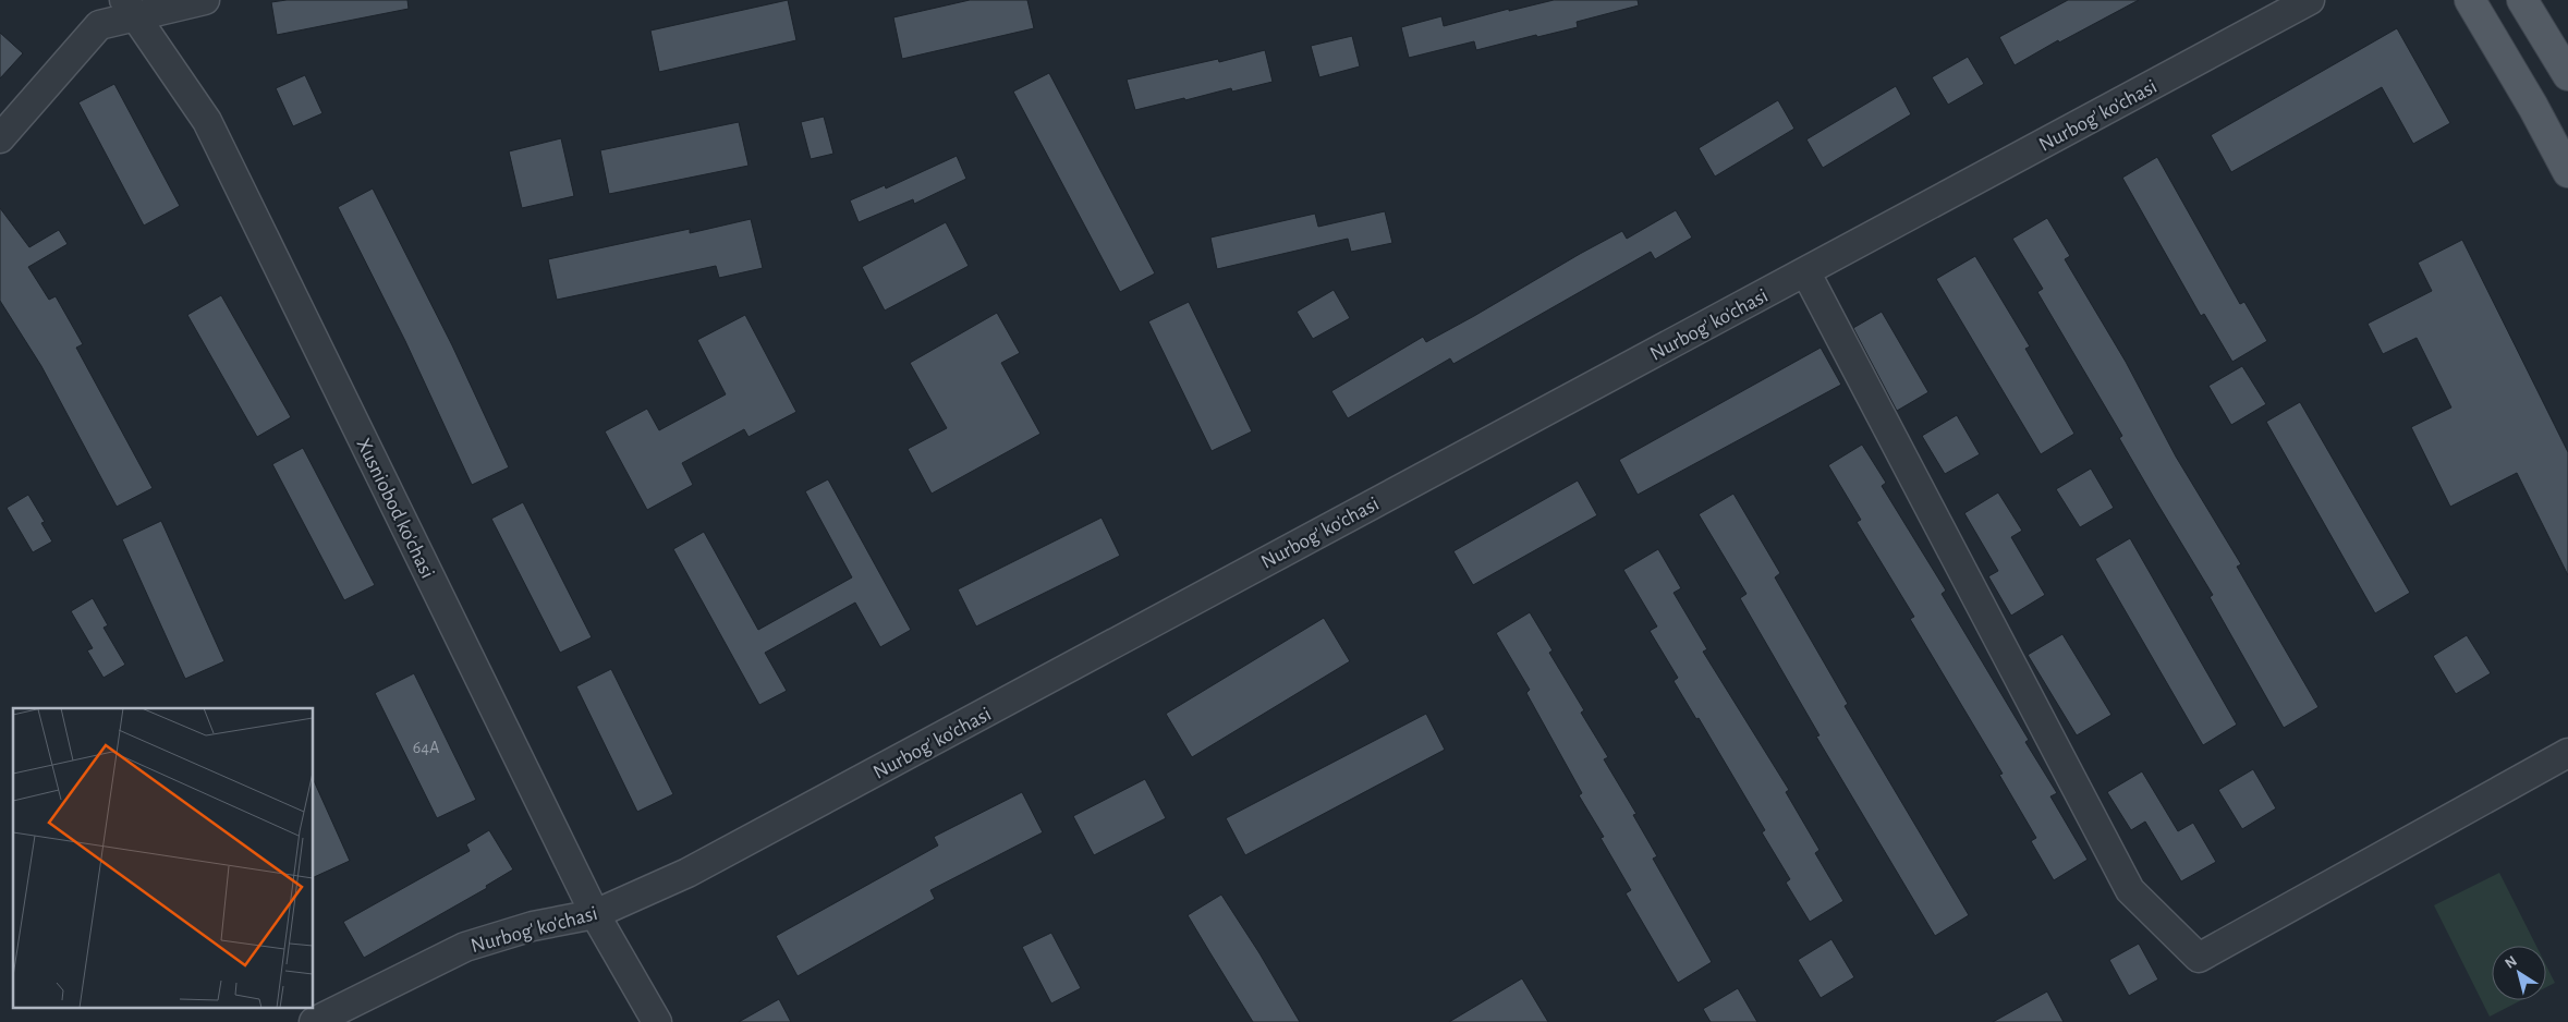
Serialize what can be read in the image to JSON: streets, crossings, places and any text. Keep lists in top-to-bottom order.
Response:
{
  "streets": {
    "street": ["Nurbog' ko'chasi", "Xusniobod ko'chasi"]
  },
  "crossings": [
    ["Nurbog' ko'chasi", "Xusniobod ko'chasi"]
  ],
  "house_numbers": ["64А"],
  "north": "top left"
}
